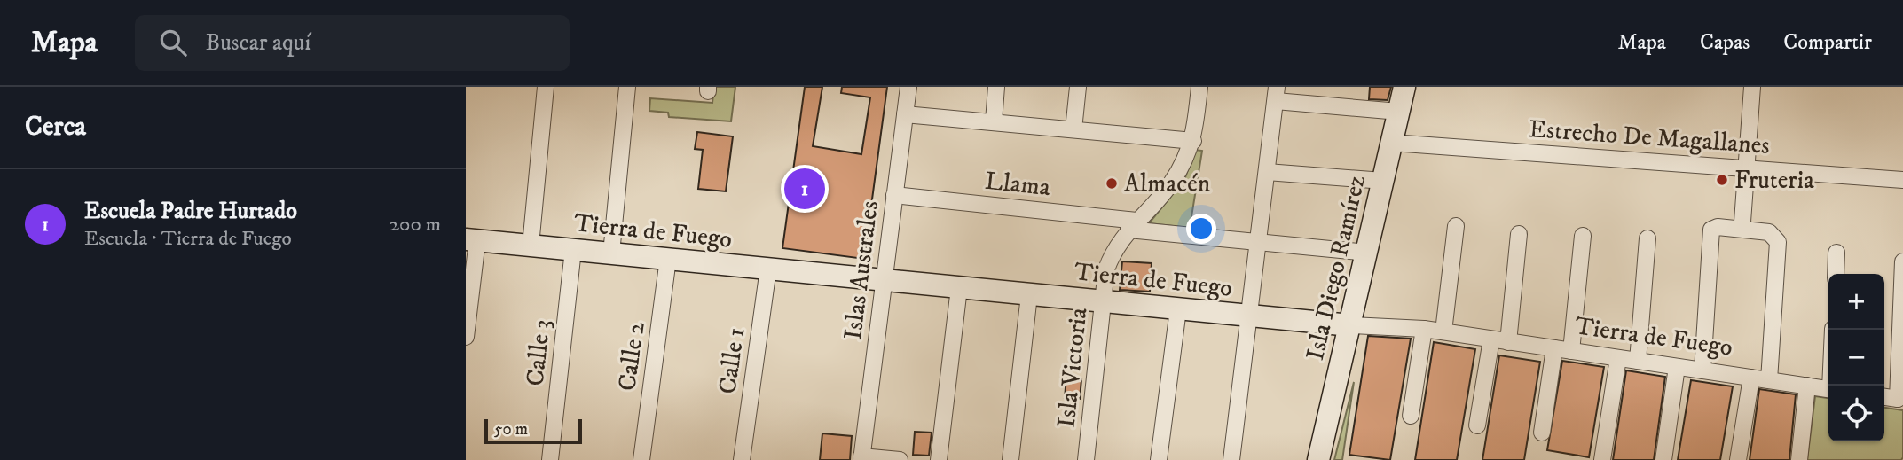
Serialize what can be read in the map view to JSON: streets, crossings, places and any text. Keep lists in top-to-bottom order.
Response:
{
  "streets": {
    "street": [
      "Estrecho De Magallanes",
      "Llama",
      "Tierra de Fuego",
      "Isla Diego Ramírez",
      "Islas Australes",
      "Calle 3",
      "Calle 2",
      "Calle 1",
      "Isla Victoria"
    ]
  },
  "crossings": [
    ["Estrecho De Magallanes", "Isla Diego Ramírez"],
    ["Llama", "Isla Diego Ramírez"],
    ["Llama", "Islas Australes"],
    ["Llama", "Isla Victoria"],
    ["Tierra de Fuego", "Isla Diego Ramírez"],
    ["Tierra de Fuego", "Islas Australes"],
    ["Tierra de Fuego", "Calle 3"],
    ["Tierra de Fuego", "Calle 2"],
    ["Tierra de Fuego", "Calle 1"],
    ["Tierra de Fuego", "Isla Victoria"]
  ],
  "places": ["Fruteria", "Almacén"],
  "scale_bar": "50 m",
  "page": {
    "header": "Mapa",
    "search": "Buscar aquí",
    "nav": ["Mapa", "Capas", "Compartir"],
    "heading": "Cerca",
    "pins": "1",
    "list": [
      {
        "mark": "1",
        "name": "Escuela Padre Hurtado",
        "note": "Escuela · Tierra de Fuego",
        "value": "200 m"
      }
    ],
    "map_buttons": ["+", "−"],
    "scale": "50 m"
  }
}
